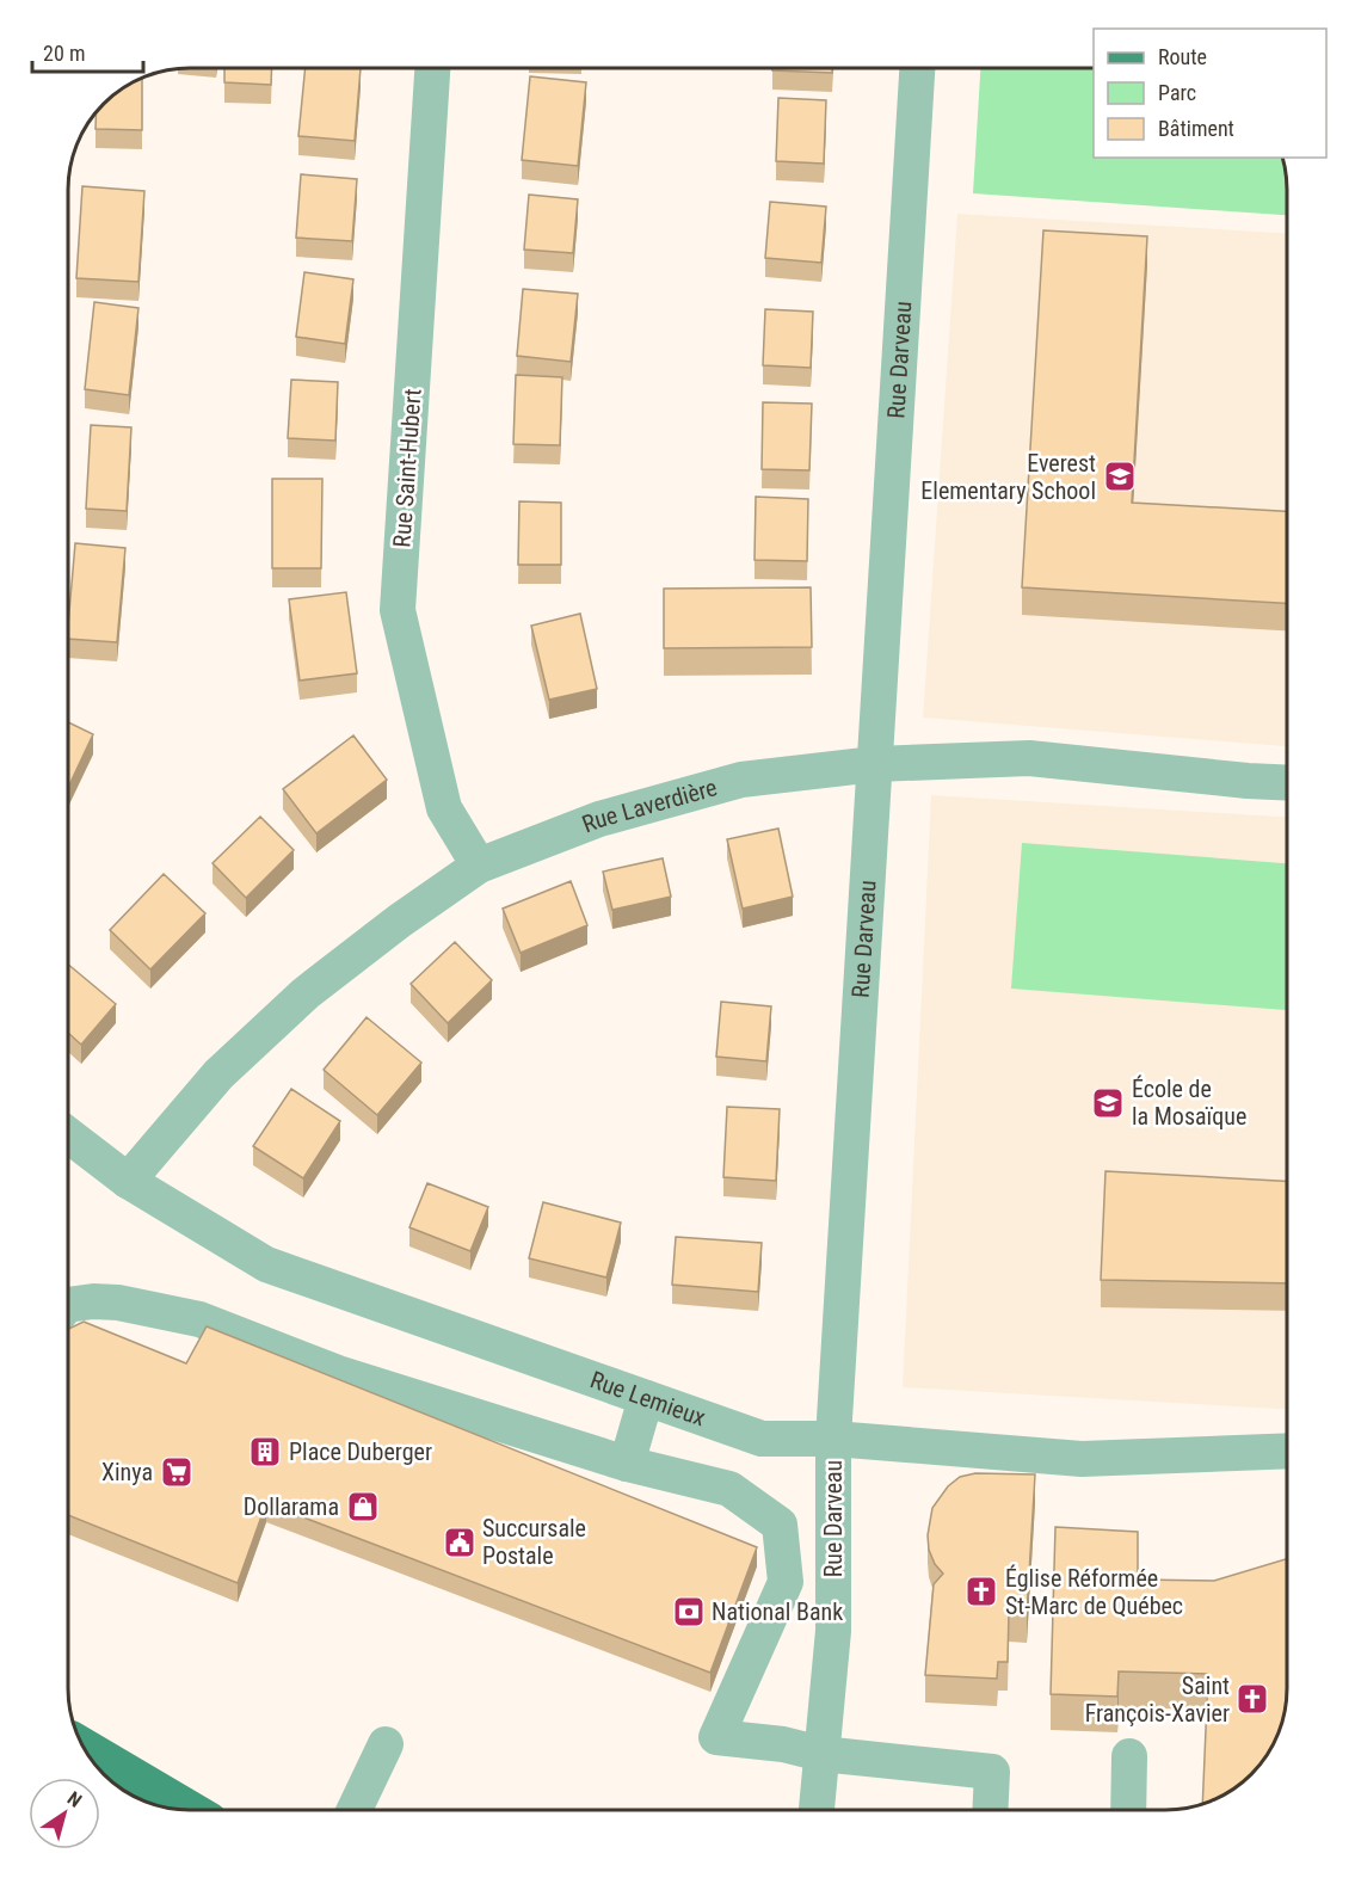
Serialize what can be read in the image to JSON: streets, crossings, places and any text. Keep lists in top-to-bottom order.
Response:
{
  "streets": {
    "street": [
      "Rue Darveau",
      "Rue Saint-Hubert",
      "Rue Laverdière",
      "Rue Lemieux"
    ]
  },
  "crossings": [
    ["Rue Darveau", "Rue Laverdière"],
    ["Rue Darveau", "Rue Lemieux"],
    ["Rue Saint-Hubert", "Rue Laverdière"],
    ["Rue Laverdière", "Rue Lemieux"]
  ],
  "places": {
    "school or university": ["Everest Elementary School", "École de la Mosaïque"],
    "building": ["Place Duberger"],
    "supermarket": ["Xinya"],
    "shop": ["Dollarama"],
    "public building": ["Succursale Postale"],
    "church": ["Église Réformée St-Marc de Québec", "Saint François-Xavier"],
    "bank": ["National Bank"]
  },
  "legend": ["Route", "Parc", "Bâtiment"],
  "scale_bar": "20 m",
  "north": "top right"
}
